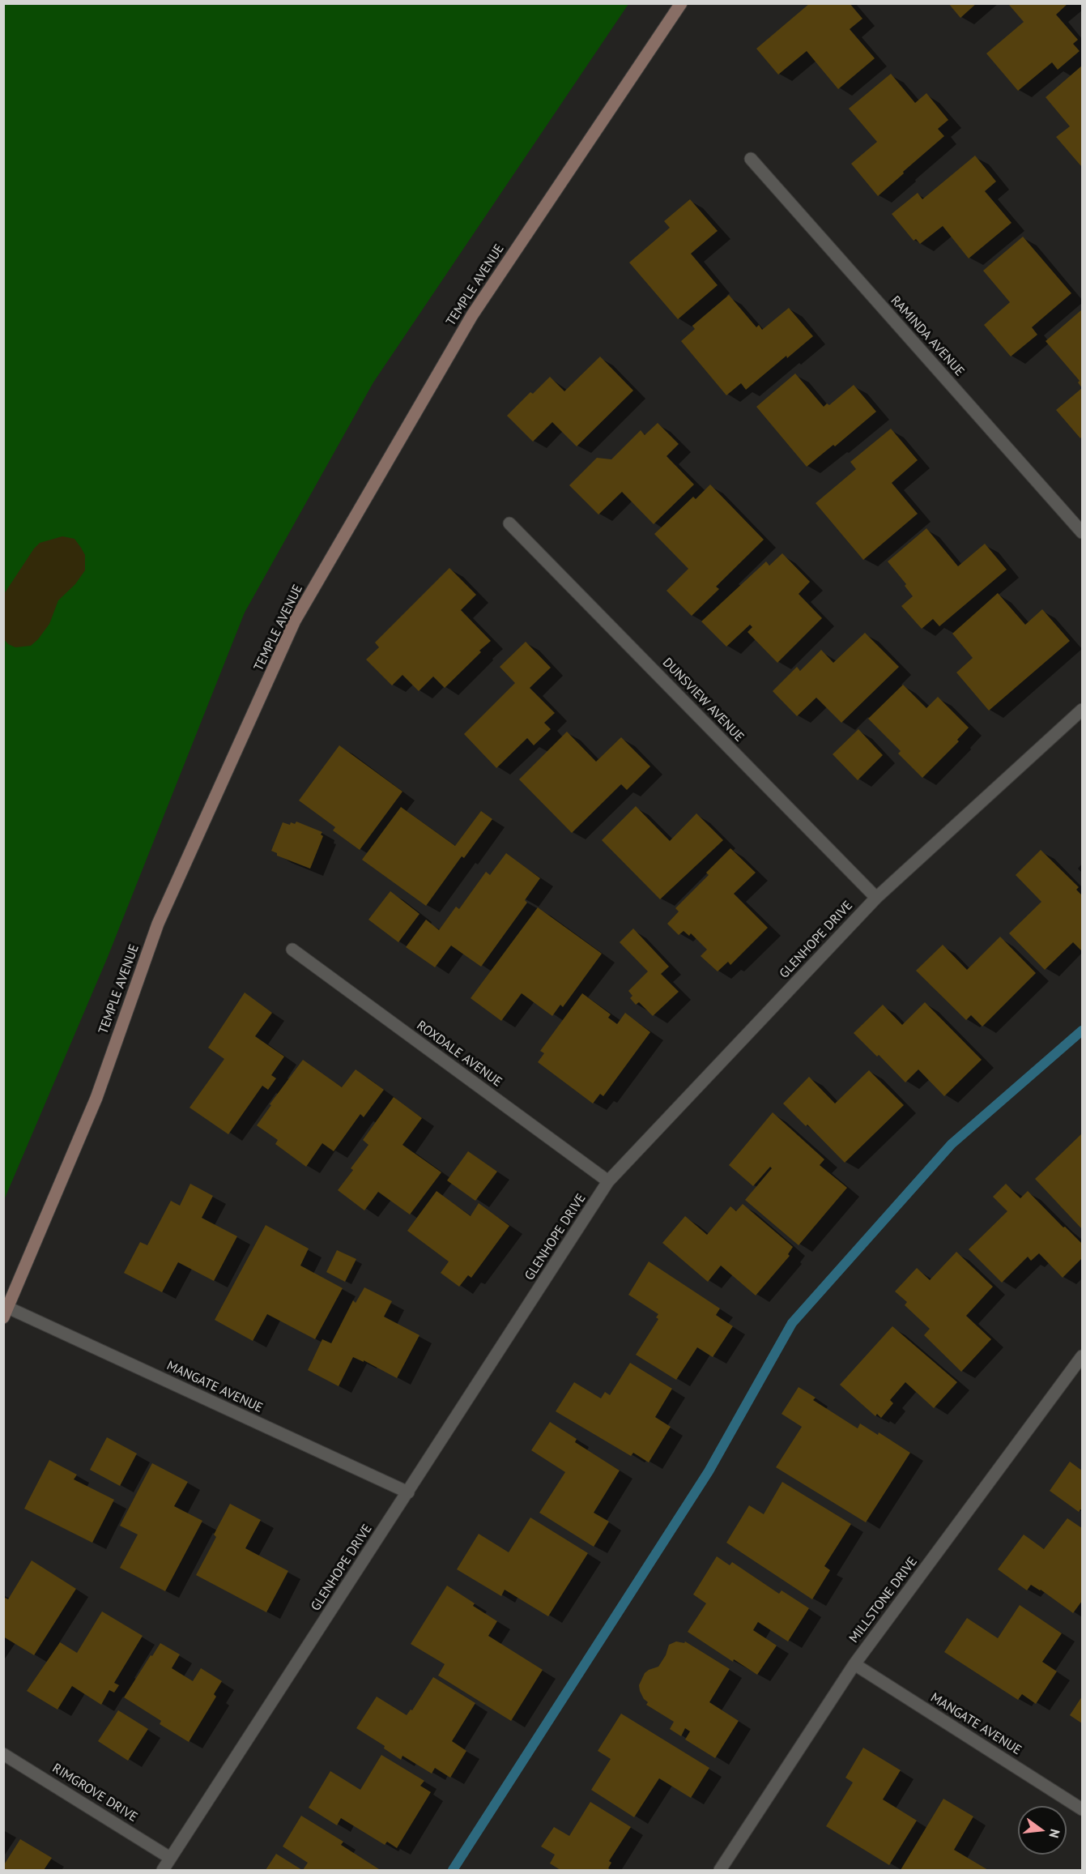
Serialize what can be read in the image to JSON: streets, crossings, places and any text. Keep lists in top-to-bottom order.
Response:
{
  "streets": {
    "main road": ["TEMPLE AVENUE"],
    "street": [
      "RAMINDA AVENUE",
      "DUNSVIEW AVENUE",
      "GLENHOPE DRIVE",
      "ROXDALE AVENUE",
      "MANGATE AVENUE",
      "MILLSTONE DRIVE",
      "RIMGROVE DRIVE"
    ]
  },
  "crossings": [
    ["TEMPLE AVENUE", "MANGATE AVENUE"],
    ["DUNSVIEW AVENUE", "GLENHOPE DRIVE"],
    ["GLENHOPE DRIVE", "ROXDALE AVENUE"],
    ["GLENHOPE DRIVE", "MANGATE AVENUE"],
    ["GLENHOPE DRIVE", "RIMGROVE DRIVE"],
    ["MANGATE AVENUE", "MILLSTONE DRIVE"]
  ],
  "north": "right"
}
